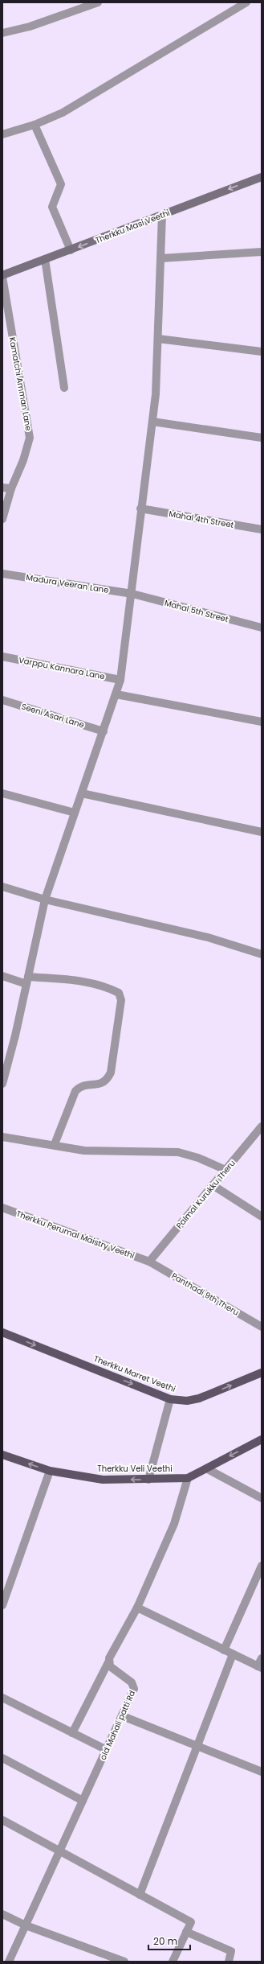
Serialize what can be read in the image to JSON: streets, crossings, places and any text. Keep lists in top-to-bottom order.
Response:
{
  "streets": {
    "main road": ["Therkku Masi Veethi", "Therkku Marret Veethi", "Therkku Veli Veethi"],
    "street": [
      "Kamatchi Amman Lane",
      "Mahal 4th Street",
      "Madura Veeran Lane",
      "Mahal 5th Street",
      "Varppu Kannara Lane",
      "Seeni Asari Lane",
      "Palmal Kurukku Theru",
      "Therkku Perumal Maistry Veethi",
      "Panthadi 9th Theru",
      "old Mahali patti Rd"
    ]
  },
  "crossings": [
    ["Therkku Masi Veethi", "Kamatchi Amman Lane"],
    ["Madura Veeran Lane", "Mahal 5th Street"],
    ["Palmal Kurukku Theru", "Therkku Perumal Maistry Veethi"],
    ["Palmal Kurukku Theru", "Panthadi 9th Theru"],
    ["Therkku Perumal Maistry Veethi", "Panthadi 9th Theru"]
  ],
  "one_way": ["Therkku Masi Veethi", "Therkku Marret Veethi", "Therkku Veli Veethi"],
  "scale_bar": "20 m"
}
